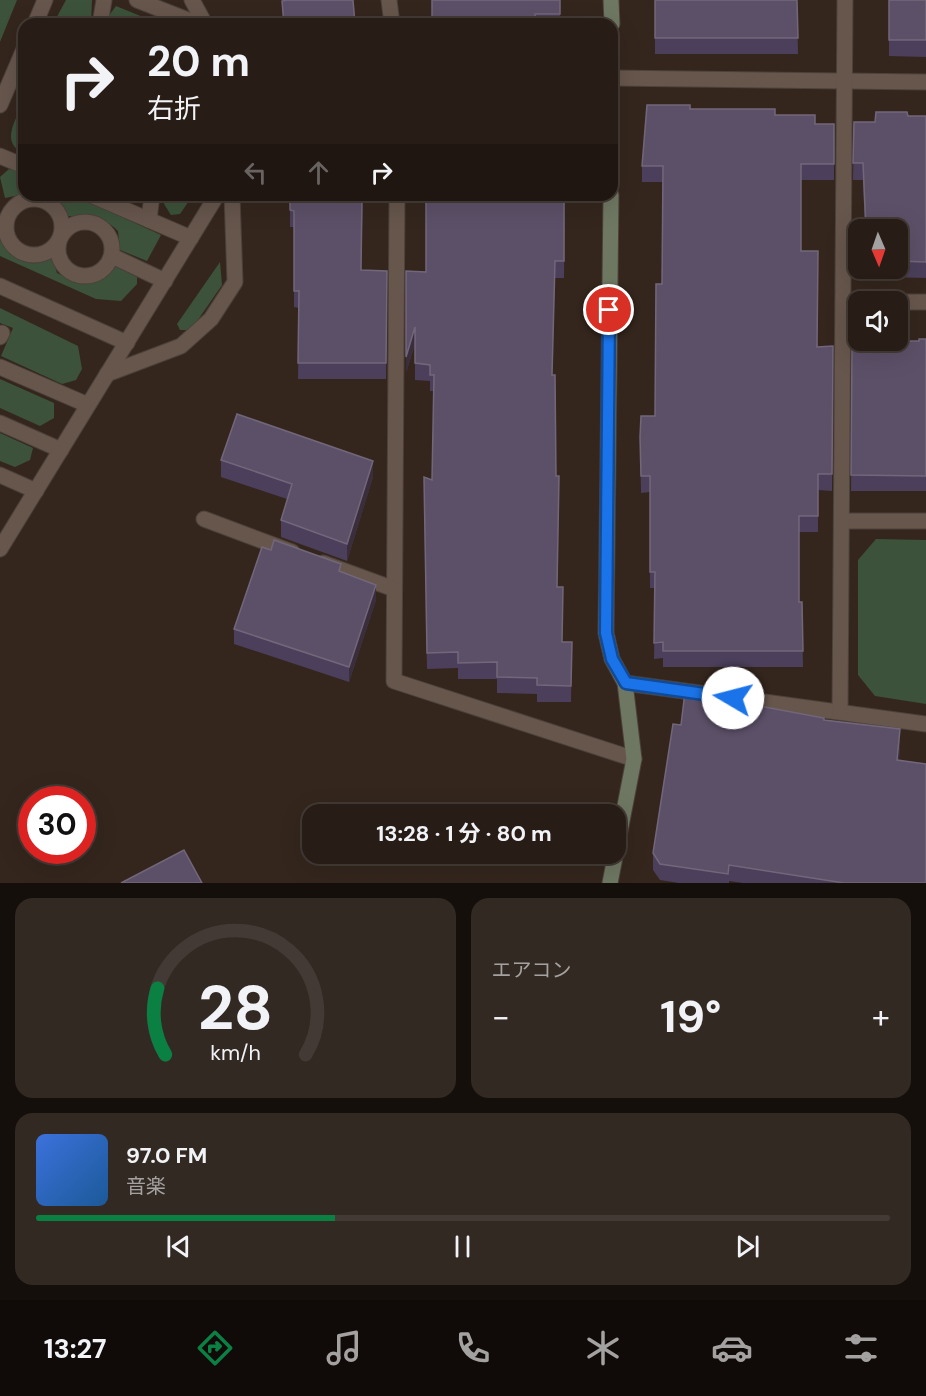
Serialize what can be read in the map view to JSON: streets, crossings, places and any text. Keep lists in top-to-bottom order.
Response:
{
  "north": "bottom",
  "page": {
    "turn": ["20 m", "右折"],
    "limit": "30",
    "trip": "13:28 · 1 分 · 80 m",
    "tile": "エアコン",
    "heat": ["−", "19°", "+"],
    "song": ["97.0 FM", "音楽"],
    "tabs": "13:27",
    "gauge": ["28", "km/h"]
  }
}
